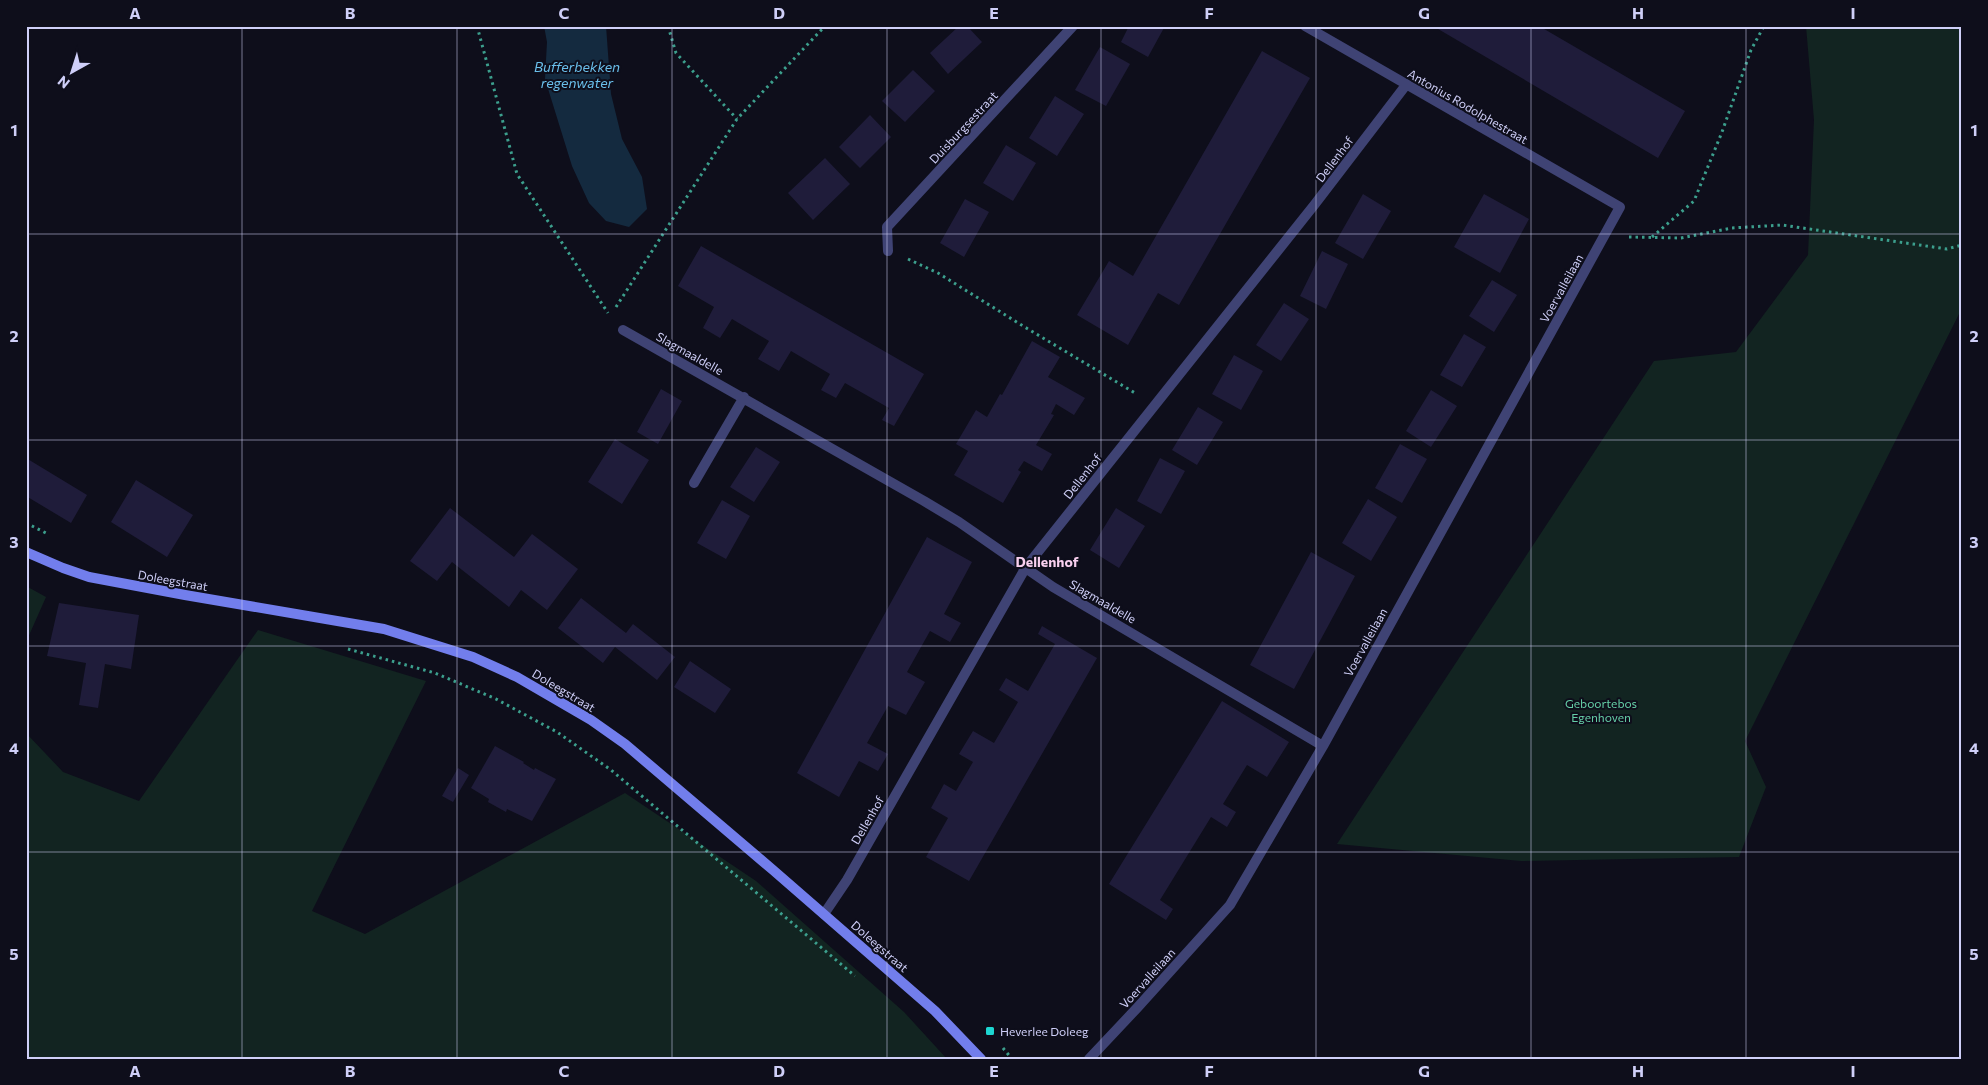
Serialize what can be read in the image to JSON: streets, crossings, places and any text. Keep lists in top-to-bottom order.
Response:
{
  "streets": {
    "street": [
      "Antonius Rodolphestraat",
      "Duisburgsestraat",
      "Dellenhof",
      "Voervalleilaan",
      "Slagmaaldelle",
      "Doleegstraat"
    ]
  },
  "crossings": [
    ["Antonius Rodolphestraat", "Dellenhof"],
    ["Antonius Rodolphestraat", "Voervalleilaan"],
    ["Dellenhof", "Slagmaaldelle"],
    ["Dellenhof", "Doleegstraat"],
    ["Voervalleilaan", "Slagmaaldelle"]
  ],
  "districts": ["Dellenhof"],
  "water": ["Bufferbekken regenwater"],
  "parks": ["Geboortebos Egenhoven"],
  "places": {
    "transit": ["Heverlee Doleeg"]
  },
  "north": "bottom left",
  "grid": {
    "columns": [
      "A",
      "B",
      "C",
      "D",
      "E",
      "F",
      "G",
      "H",
      "I"
    ],
    "rows": [
      "1",
      "2",
      "3",
      "4",
      "5"
    ]
  }
}
